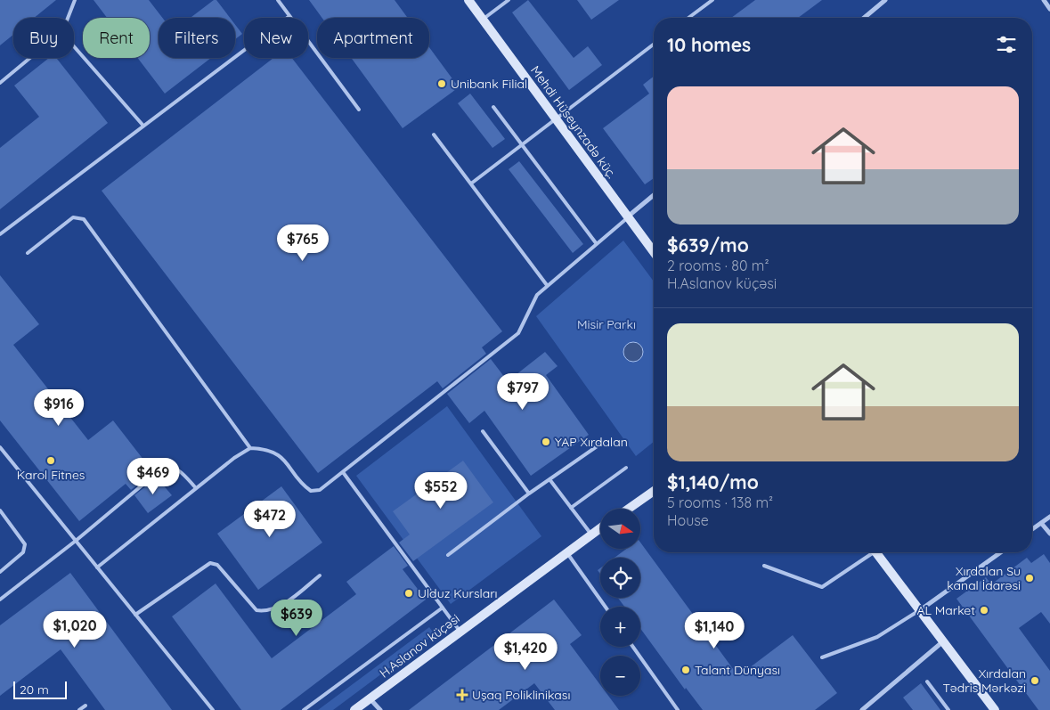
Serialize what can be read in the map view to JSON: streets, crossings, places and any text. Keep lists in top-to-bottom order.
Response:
{
  "streets": {
    "street": ["Mehdi Hüseynzadə küç.", "H.Aslanov küçəsi"]
  },
  "parks": ["Misir Parkı"],
  "places": {
    "other": [
      "Unibank Filial",
      "YAP Xırdalan",
      "Karol Fitnes",
      "Xırdalan Su kanal İdarəsi",
      "Ulduz Kursları",
      "AL Market",
      "Talant Dünyası",
      "Xırdalan Tədris Mərkəzi"
    ],
    "health": ["Uşaq Poliklinikası"]
  },
  "scale_bar": "20 m",
  "north": "right",
  "page": {
    "chip": [
      "Buy",
      "Rent",
      "Filters",
      "New",
      "Apartment"
    ],
    "heading": "10 homes",
    "list": [
      {
        "name": "$639/mo",
        "note": "2 rooms · 80 m² · H.Aslanov küçəsi"
      },
      {
        "name": "$1,140/mo",
        "note": "5 rooms · 138 m² · House"
      }
    ],
    "price": [
      "$765",
      "$797",
      "$916",
      "$469",
      "$552",
      "$472",
      "$639",
      "$1,020",
      "$1,140",
      "$1,420"
    ],
    "map_buttons": ["+", "−"],
    "scale": "20 m"
  }
}
